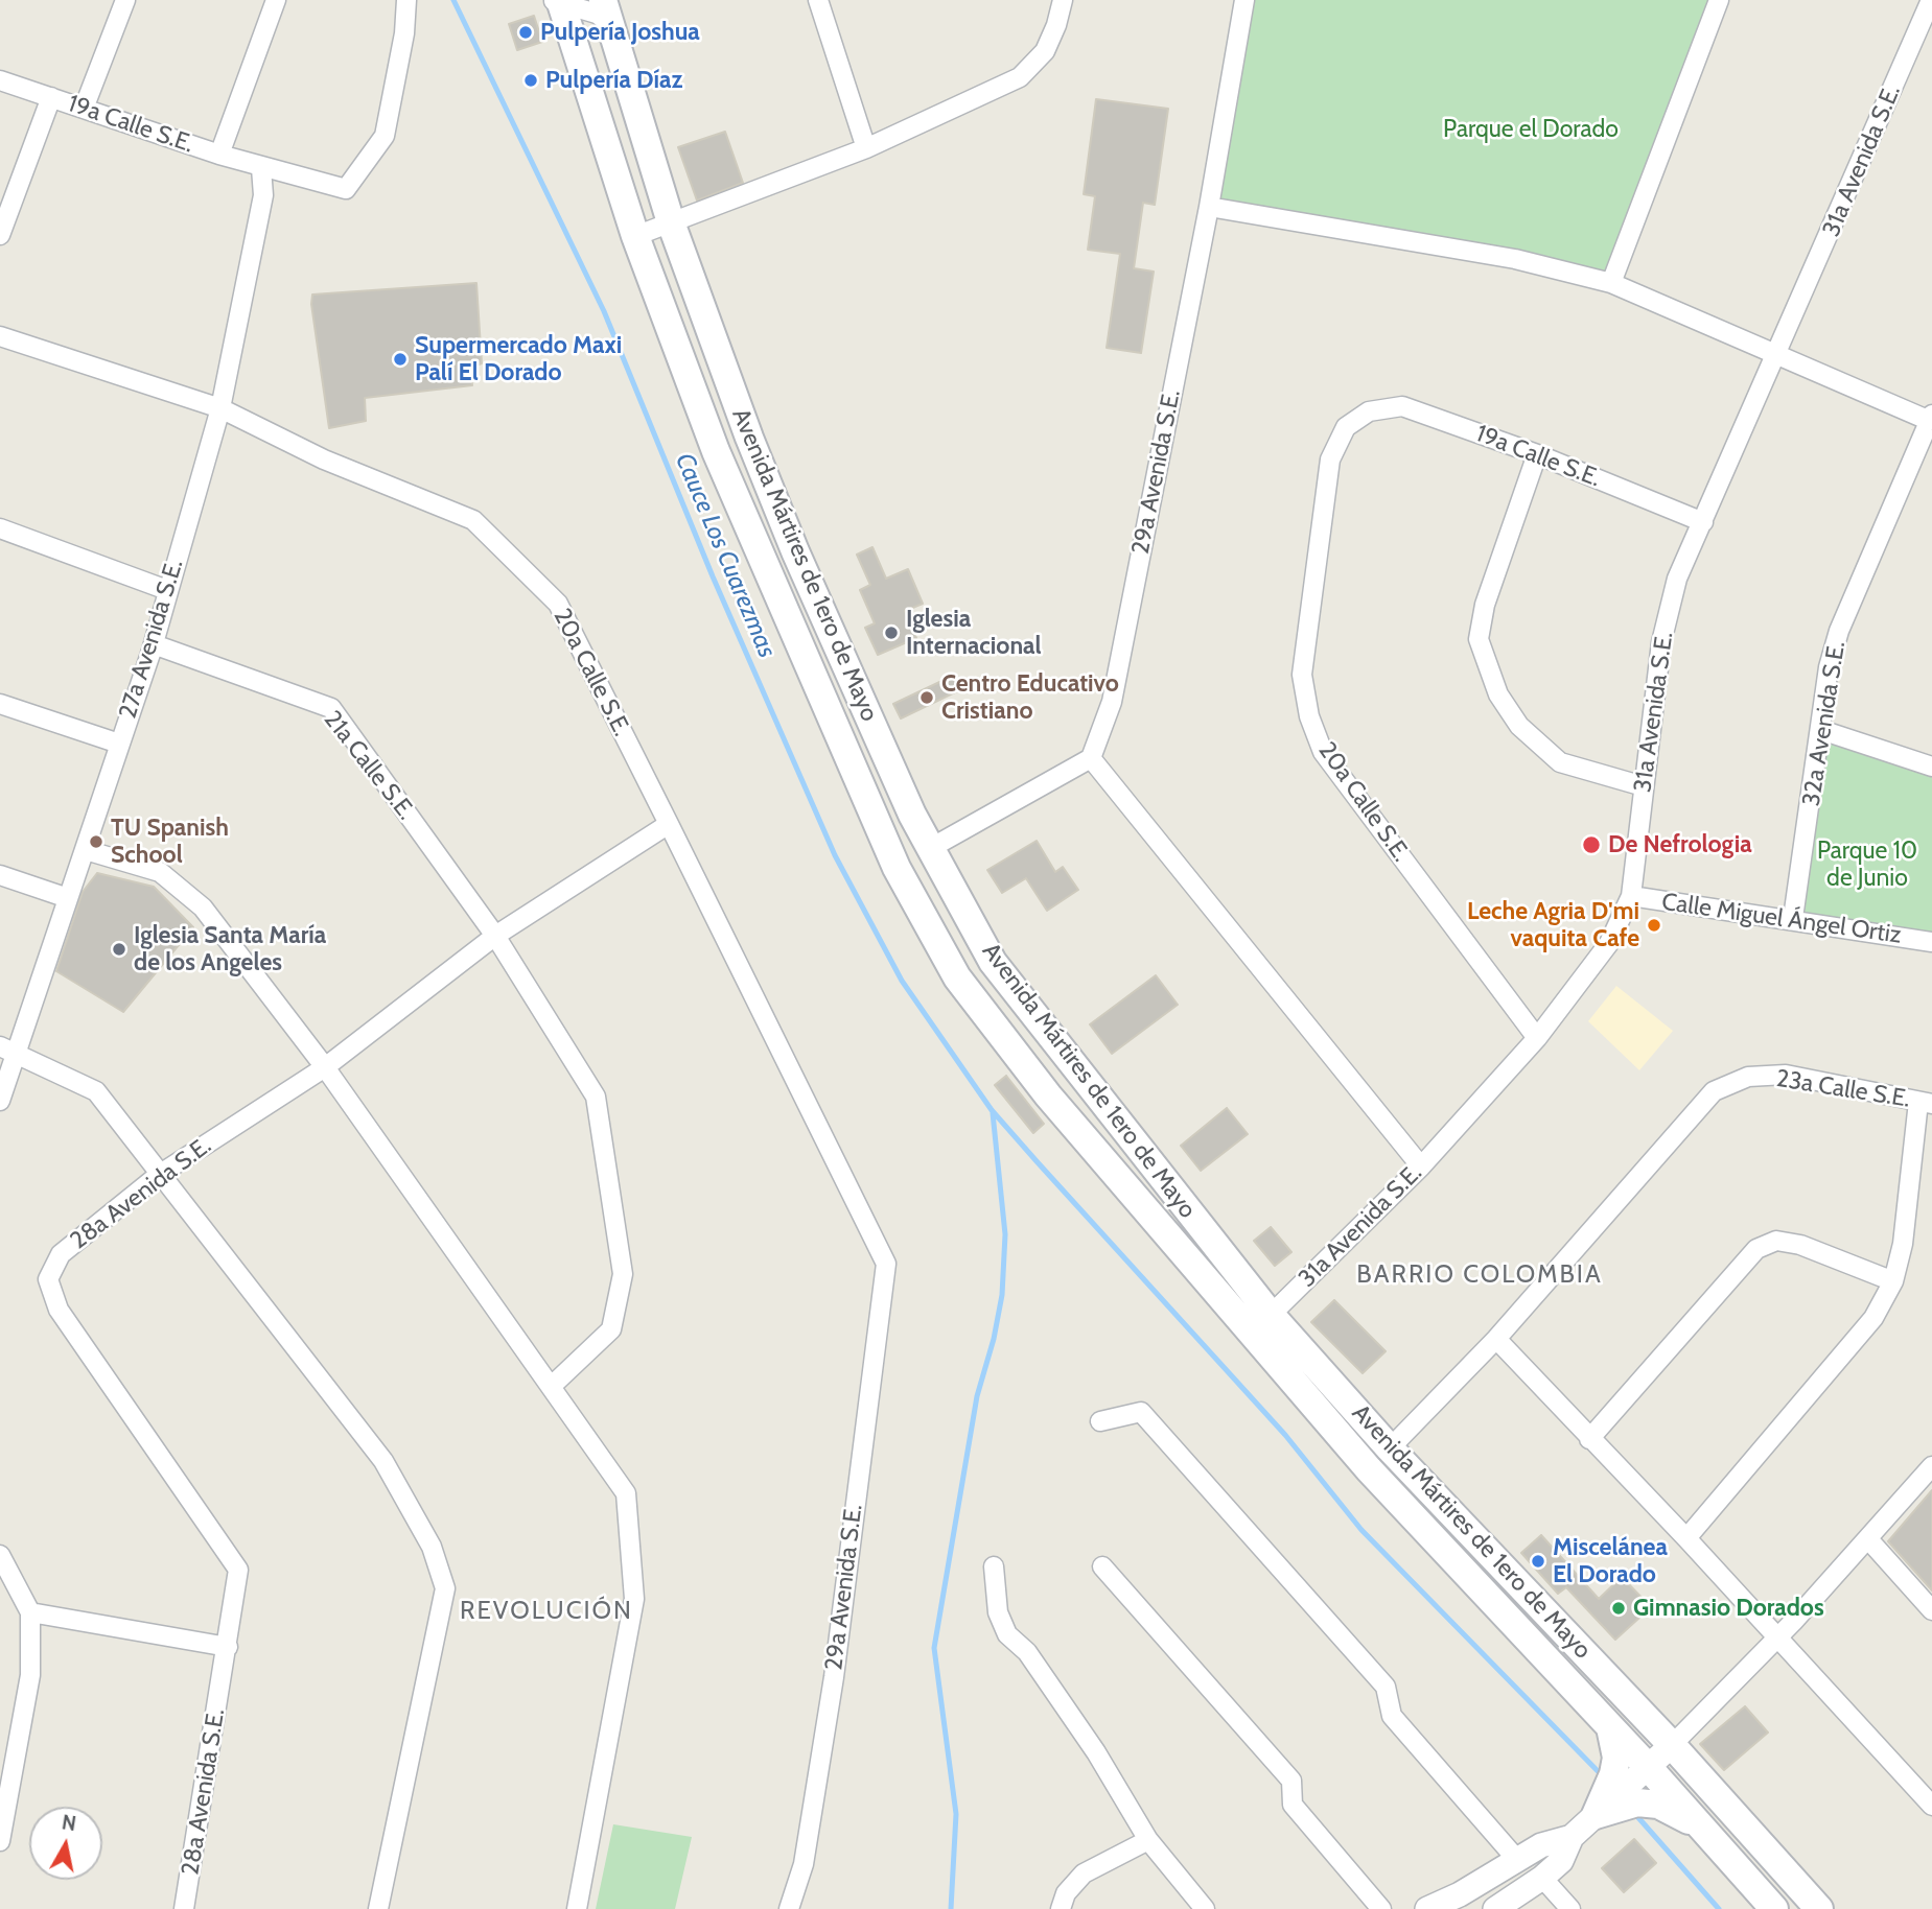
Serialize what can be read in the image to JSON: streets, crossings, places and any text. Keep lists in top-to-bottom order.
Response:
{
  "streets": {
    "main road": ["Avenida Mártires de 1ero de Mayo"],
    "street": [
      "19a Calle S.E.",
      "31a Avenida S.E.",
      "29a Avenida S.E.",
      "27a Avenida S.E.",
      "20a Calle S.E.",
      "32a Avenida S.E.",
      "21a Calle S.E.",
      "Calle Miguel Ángel Ortiz",
      "23a Calle S.E.",
      "28a Avenida S.E."
    ]
  },
  "crossings": [
    ["19a Calle S.E.", "31a Avenida S.E."],
    ["19a Calle S.E.", "27a Avenida S.E."],
    ["19a Calle S.E.", "20a Calle S.E."],
    ["31a Avenida S.E.", "Avenida Mártires de 1ero de Mayo"],
    ["31a Avenida S.E.", "20a Calle S.E."],
    ["31a Avenida S.E.", "Calle Miguel Ángel Ortiz"],
    ["29a Avenida S.E.", "20a Calle S.E."],
    ["27a Avenida S.E.", "20a Calle S.E."],
    ["27a Avenida S.E.", "21a Calle S.E."],
    ["20a Calle S.E.", "28a Avenida S.E."],
    ["32a Avenida S.E.", "Calle Miguel Ángel Ortiz"],
    ["21a Calle S.E.", "28a Avenida S.E."]
  ],
  "districts": ["BARRIO COLOMBIA", "REVOLUCIÓN"],
  "water": ["Cauce Los Cuarezmas"],
  "parks": ["Parque el Dorado", "Parque 10 de Junio"],
  "places": [
    "Pulpería Joshua",
    "Pulpería Díaz",
    "Supermercado Maxi Palí El Dorado",
    "Iglesia Internacional",
    "Centro Educativo Cristiano",
    "TU Spanish School",
    "De Nefrologia",
    "Leche Agria D'mi vaquita Cafe",
    "Iglesia Santa María de los Angeles",
    "Miscelánea El Dorado",
    "Gimnasio Dorados"
  ],
  "north": "top"
}
